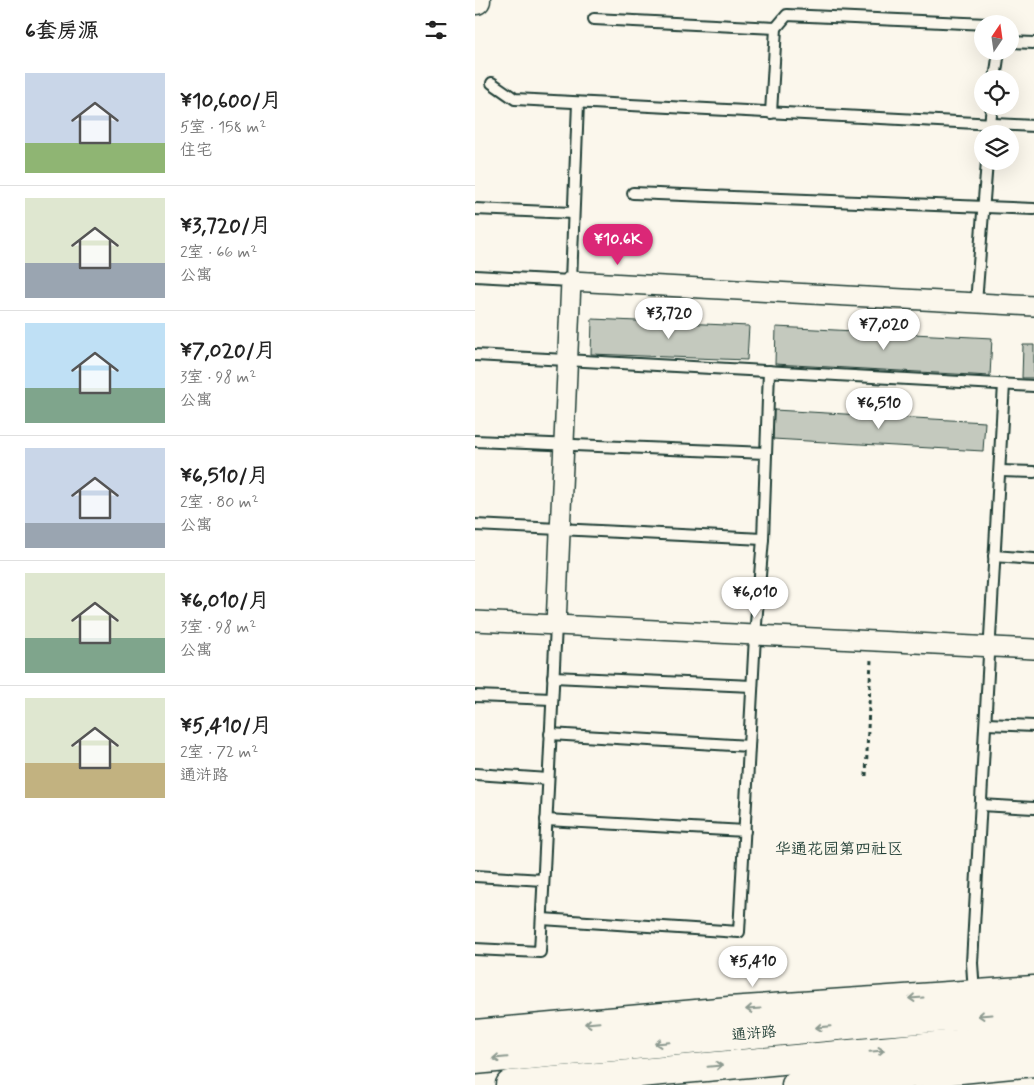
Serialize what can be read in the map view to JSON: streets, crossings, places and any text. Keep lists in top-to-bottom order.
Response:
{
  "streets": {
    "main road": ["通浒路"]
  },
  "districts": ["华通花园第四社区"],
  "north": "top",
  "page": {
    "heading": "6套房源",
    "list": [
      {
        "name": "¥10,600/月",
        "note": "5室 · 158 m² · 住宅"
      },
      {
        "name": "¥3,720/月",
        "note": "2室 · 66 m² · 公寓"
      },
      {
        "name": "¥7,020/月",
        "note": "3室 · 98 m² · 公寓"
      },
      {
        "name": "¥6,510/月",
        "note": "2室 · 80 m² · 公寓"
      },
      {
        "name": "¥6,010/月",
        "note": "3室 · 98 m² · 公寓"
      },
      {
        "name": "¥5,410/月",
        "note": "2室 · 72 m² · 通浒路"
      }
    ],
    "price": [
      "¥10.6K",
      "¥3,720",
      "¥7,020",
      "¥6,510",
      "¥6,010",
      "¥5,410"
    ]
  }
}
